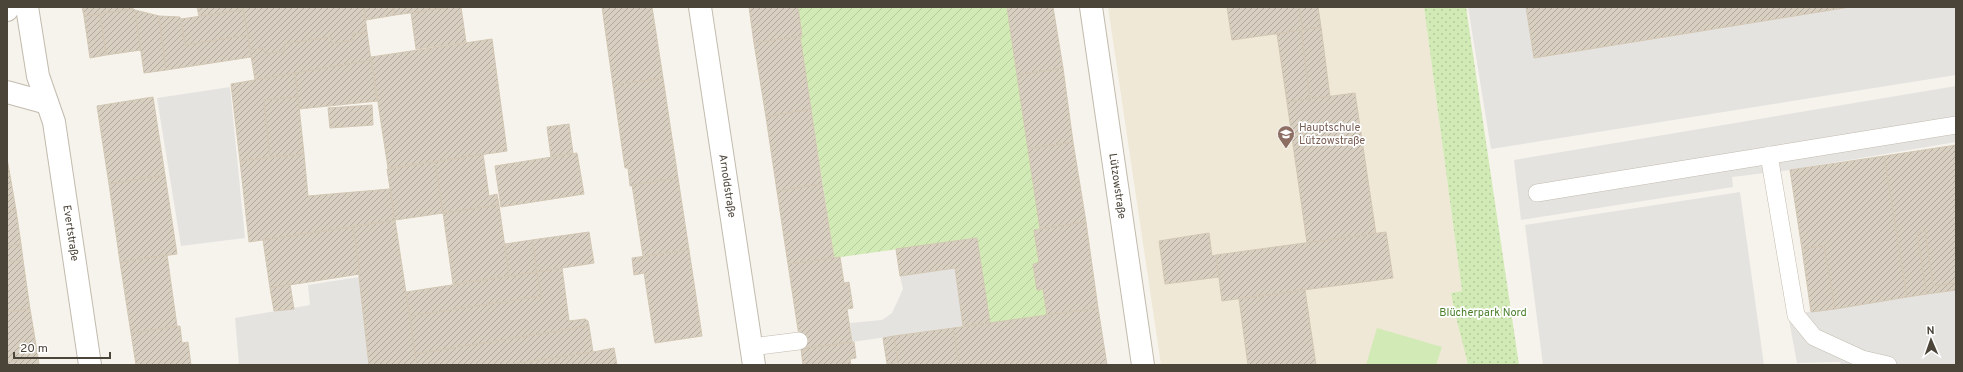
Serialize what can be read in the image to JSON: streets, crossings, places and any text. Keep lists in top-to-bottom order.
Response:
{
  "streets": {
    "street": ["Arnoldstraße", "Lützowstraße", "Evertstraße"]
  },
  "parks": ["Blücherpark Nord"],
  "places": {
    "school or university": ["Hauptschule Lützowstraße"]
  },
  "scale_bar": "20 m",
  "north": "top"
}
